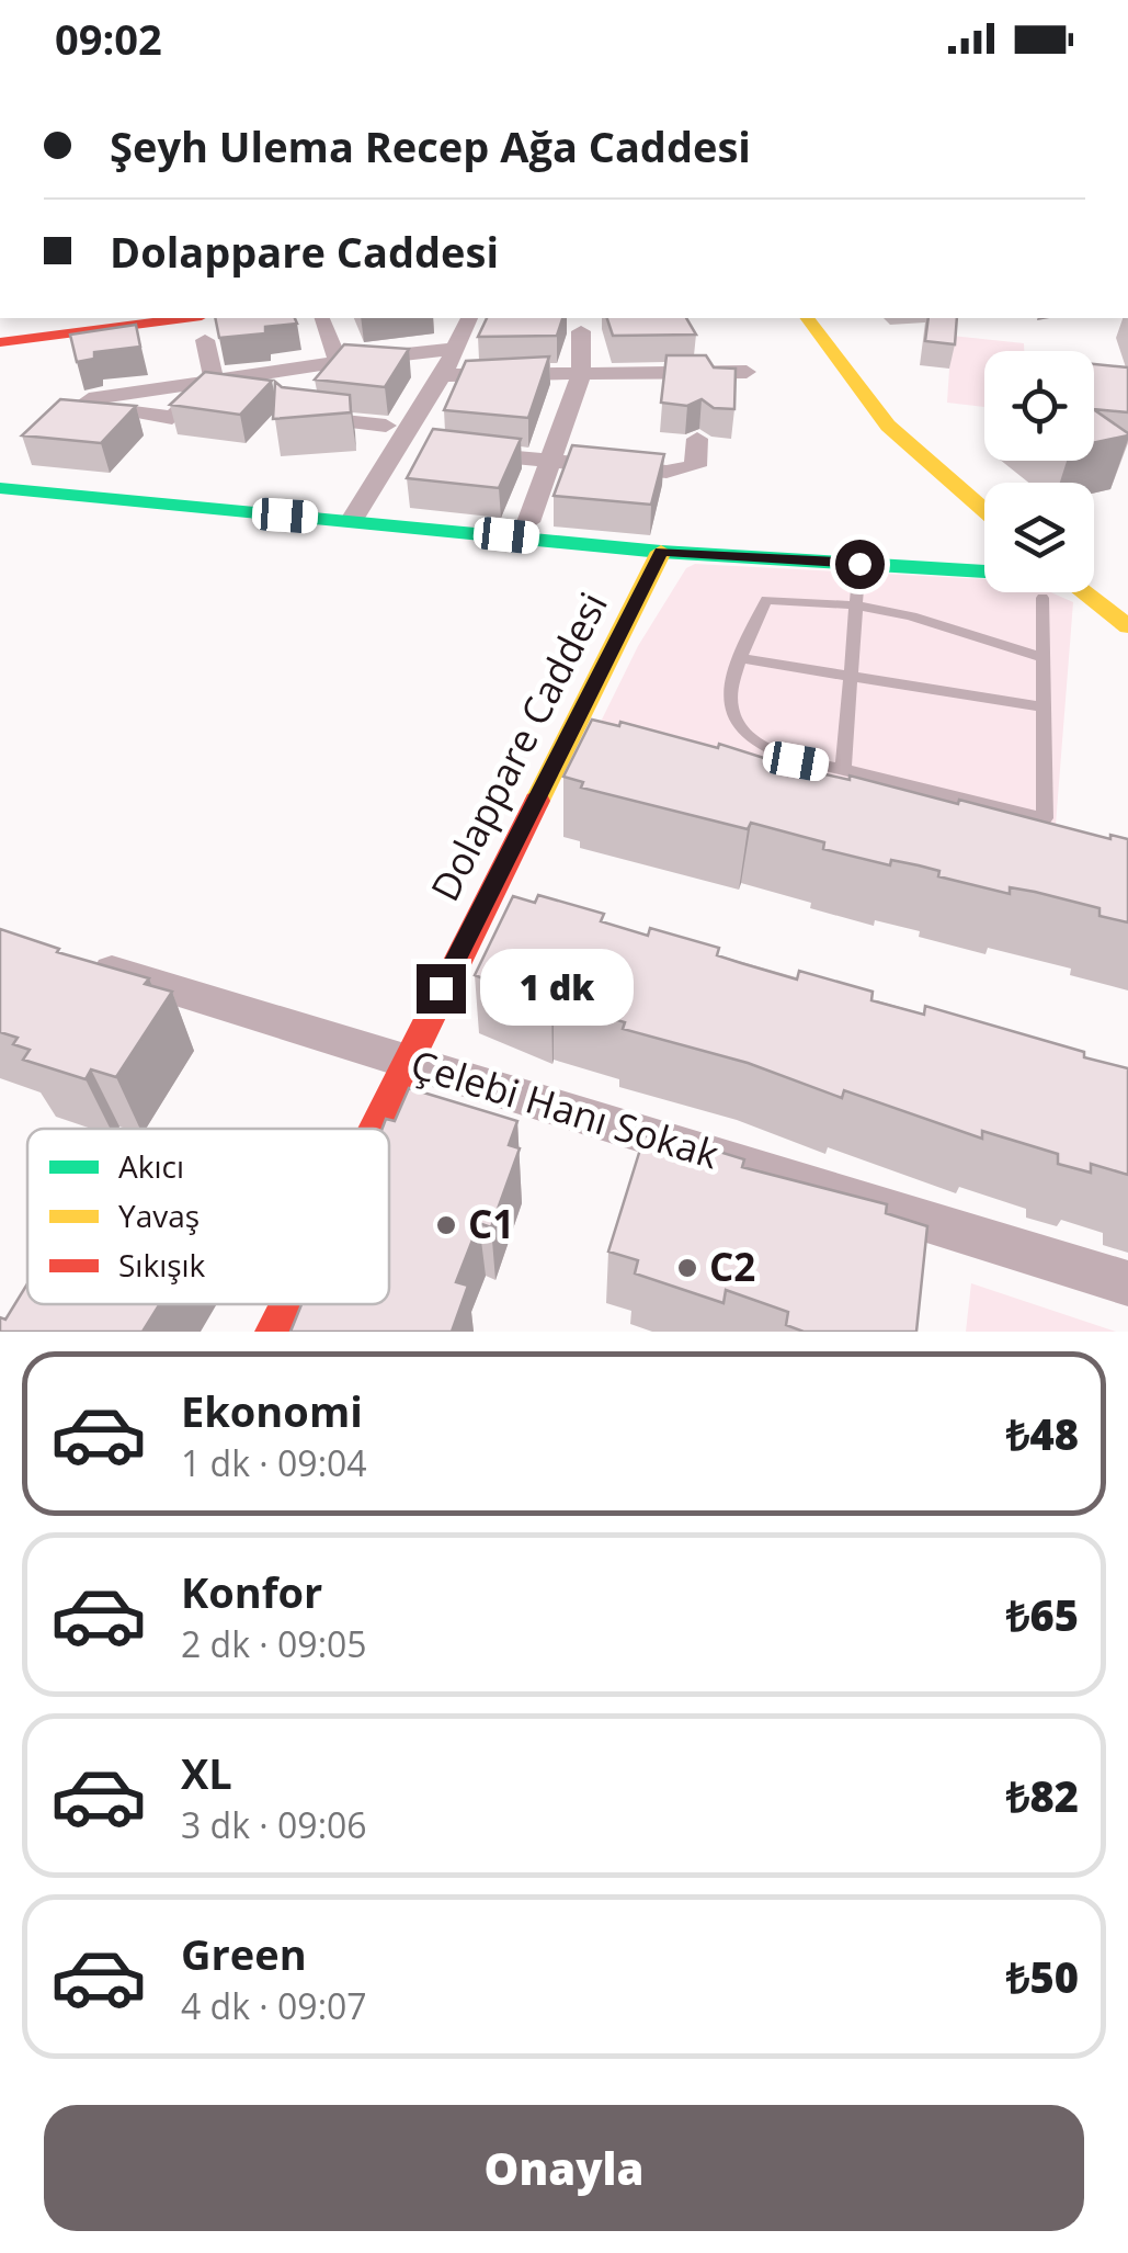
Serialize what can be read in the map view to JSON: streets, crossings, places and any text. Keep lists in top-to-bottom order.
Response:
{
  "streets": {
    "street": ["Dolappare Caddesi", "Çelebi Hanı Sokak"]
  },
  "crossings": [
    ["Dolappare Caddesi", "Çelebi Hanı Sokak"]
  ],
  "places": ["C1", "C2"],
  "legend": ["Akıcı", "Yavaş", "Sıkışık"],
  "page": {
    "status": "09:02",
    "banner": ["Şeyh Ulema Recep Ağa Caddesi", "Dolappare Caddesi"],
    "bubble": "1 dk",
    "list": [
      {
        "name": "Ekonomi",
        "note": "1 dk · 09:04",
        "value": "₺48"
      },
      {
        "name": "Konfor",
        "note": "2 dk · 09:05",
        "value": "₺65"
      },
      {
        "name": "XL",
        "note": "3 dk · 09:06",
        "value": "₺82"
      },
      {
        "name": "Green",
        "note": "4 dk · 09:07",
        "value": "₺50"
      }
    ],
    "buttons": "Onayla"
  }
}
